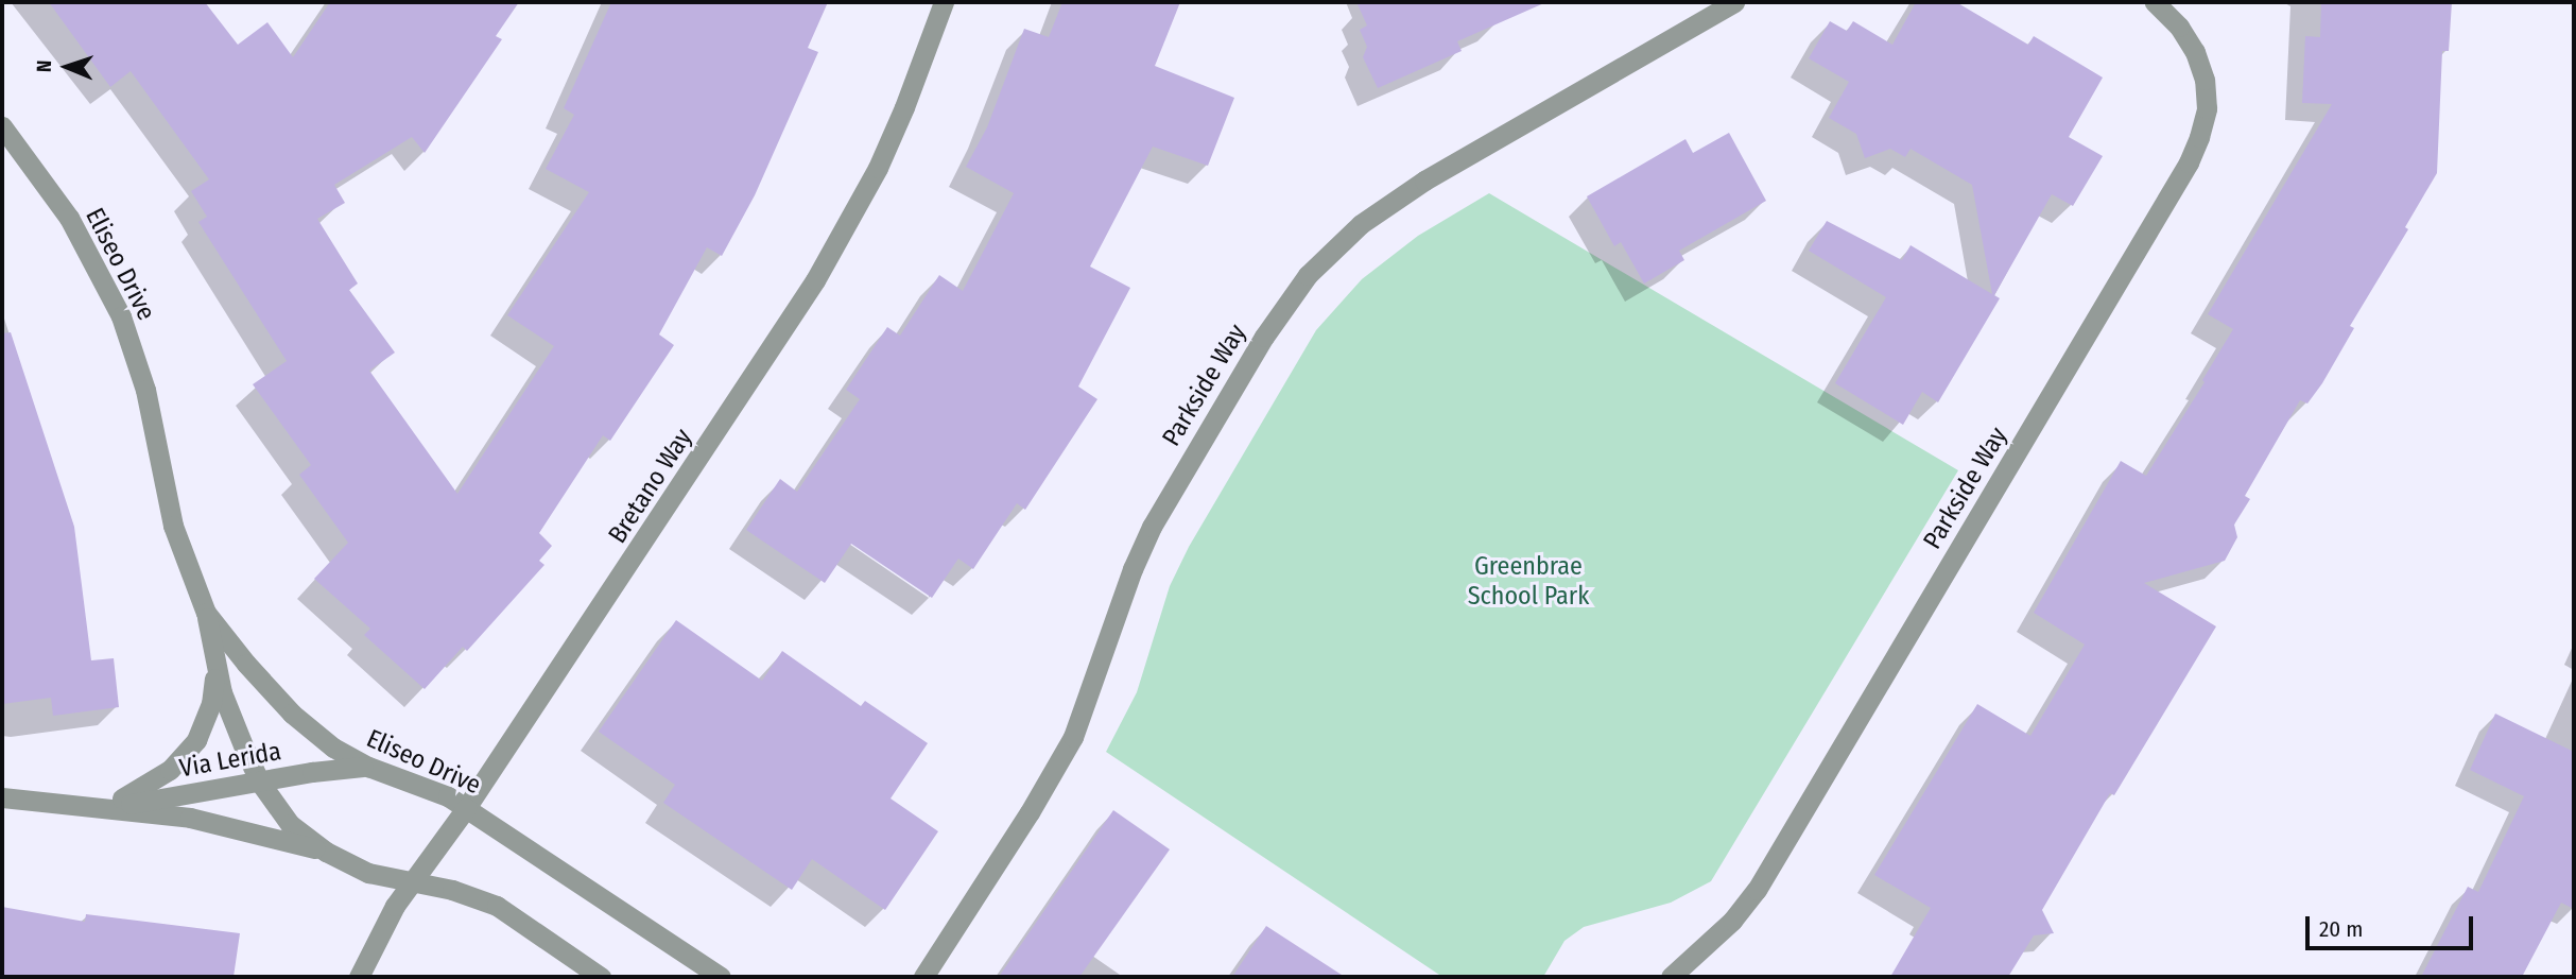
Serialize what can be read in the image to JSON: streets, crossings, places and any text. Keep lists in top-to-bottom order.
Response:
{
  "streets": {
    "street": [
      "Eliseo Drive",
      "Parkside Way",
      "Bretano Way",
      "Via Lerida"
    ]
  },
  "crossings": [
    ["Eliseo Drive", "Bretano Way"],
    ["Eliseo Drive", "Via Lerida"]
  ],
  "parks": ["Greenbrae School Park"],
  "scale_bar": "20 m",
  "north": "left"
}
